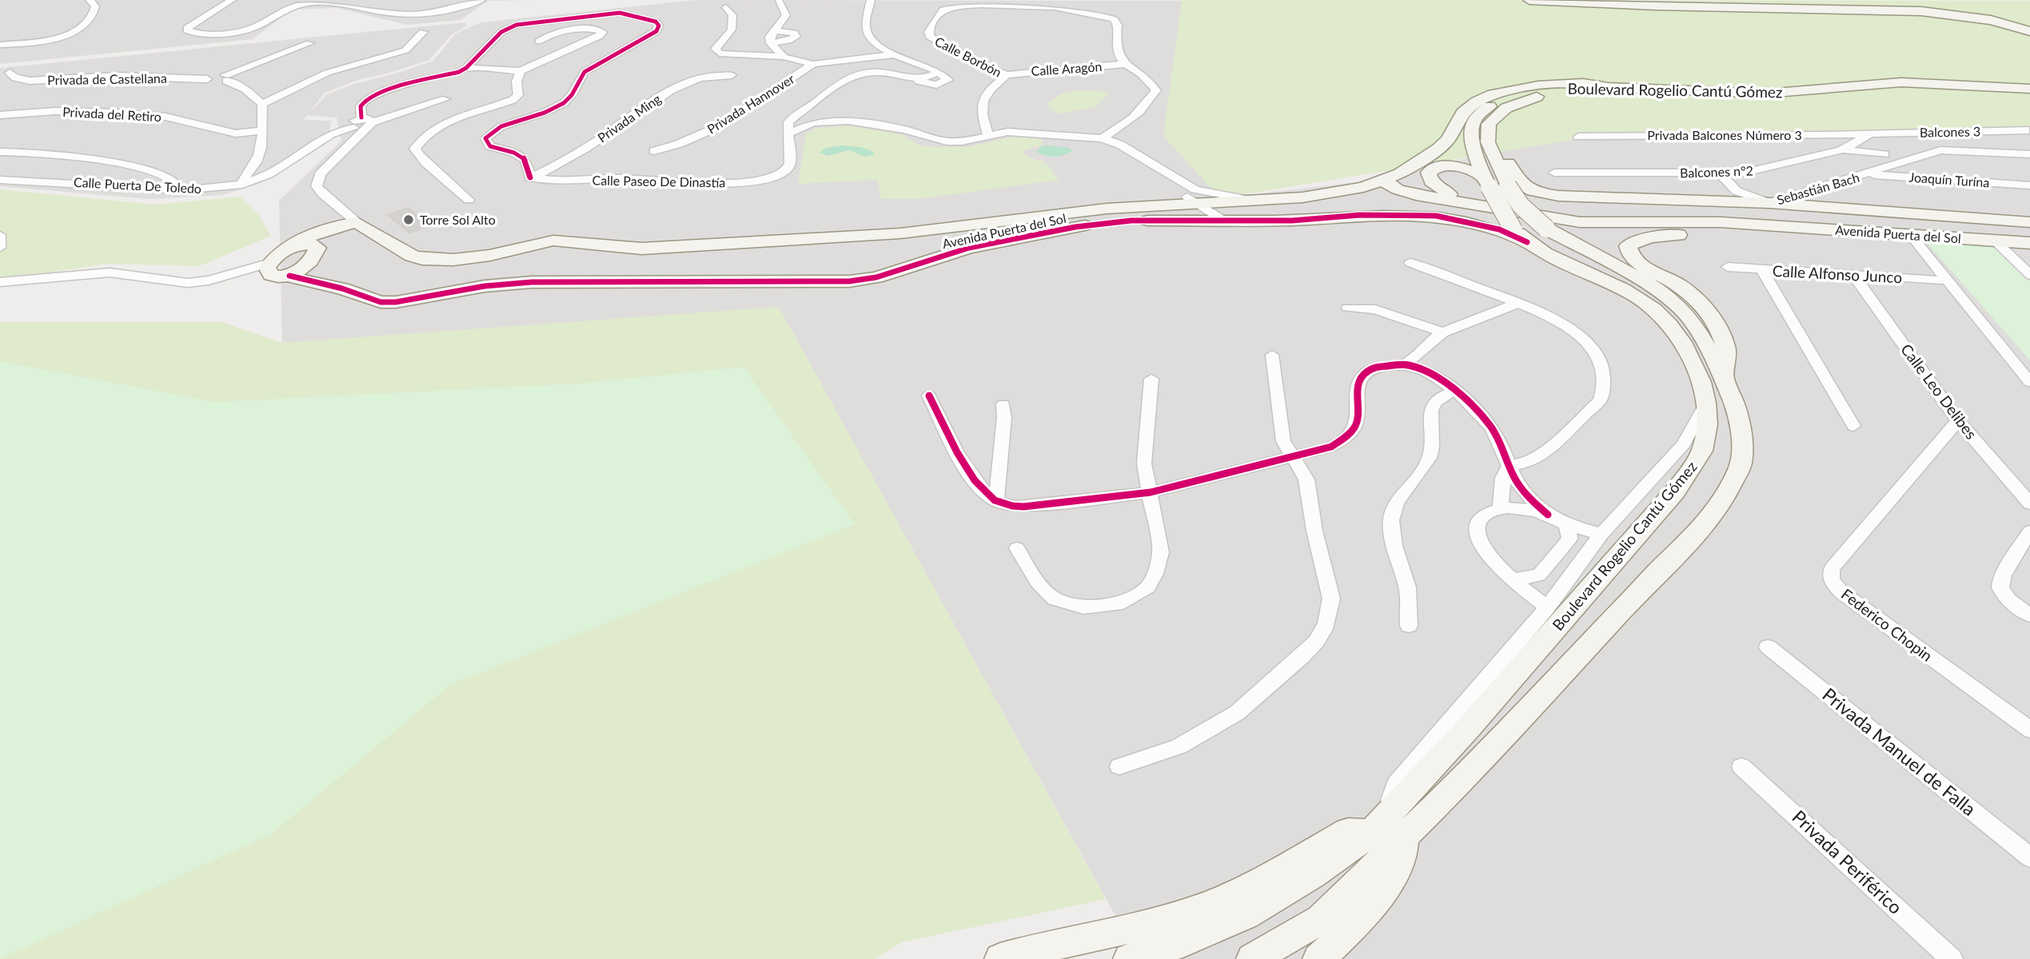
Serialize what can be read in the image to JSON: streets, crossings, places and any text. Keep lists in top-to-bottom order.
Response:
{
  "streets": {
    "main road": ["Boulevard Rogelio Cantú Gómez", "Avenida Puerta del Sol"],
    "street": [
      "Calle Borbón",
      "Calle Aragón",
      "Privada de Castellana",
      "Privada Hannover",
      "Privada del Retiro",
      "Privada Ming",
      "Balcones 3",
      "Privada Balcones Número 3",
      "Balcones n°2",
      "Joaquín Turína",
      "Calle Paseo De Dinastía",
      "Calle Puerta De Toledo",
      "Sebastián Bach",
      "Calle Alfonso Junco",
      "Calle Leo Delibes",
      "Federico Chopin",
      "Privada Manuel de Falla",
      "Privada Periférico"
    ]
  },
  "crossings": [
    ["Calle Borbón", "Calle Aragón"],
    ["Boulevard Rogelio Cantú Gómez", "Avenida Puerta del Sol"],
    ["Privada Ming", "Calle Paseo De Dinastía"],
    ["Balcones 3", "Privada Balcones Número 3"],
    ["Balcones 3", "Balcones n°2"],
    ["Privada Balcones Número 3", "Balcones n°2"],
    ["Joaquín Turína", "Sebastián Bach"],
    ["Calle Paseo De Dinastía", "Calle Puerta De Toledo"],
    ["Calle Paseo De Dinastía", "Avenida Puerta del Sol"],
    ["Calle Puerta De Toledo", "Avenida Puerta del Sol"],
    ["Sebastián Bach", "Avenida Puerta del Sol"],
    ["Calle Alfonso Junco", "Calle Leo Delibes"],
    ["Calle Leo Delibes", "Federico Chopin"]
  ],
  "places": ["Torre Sol Alto"]
}
